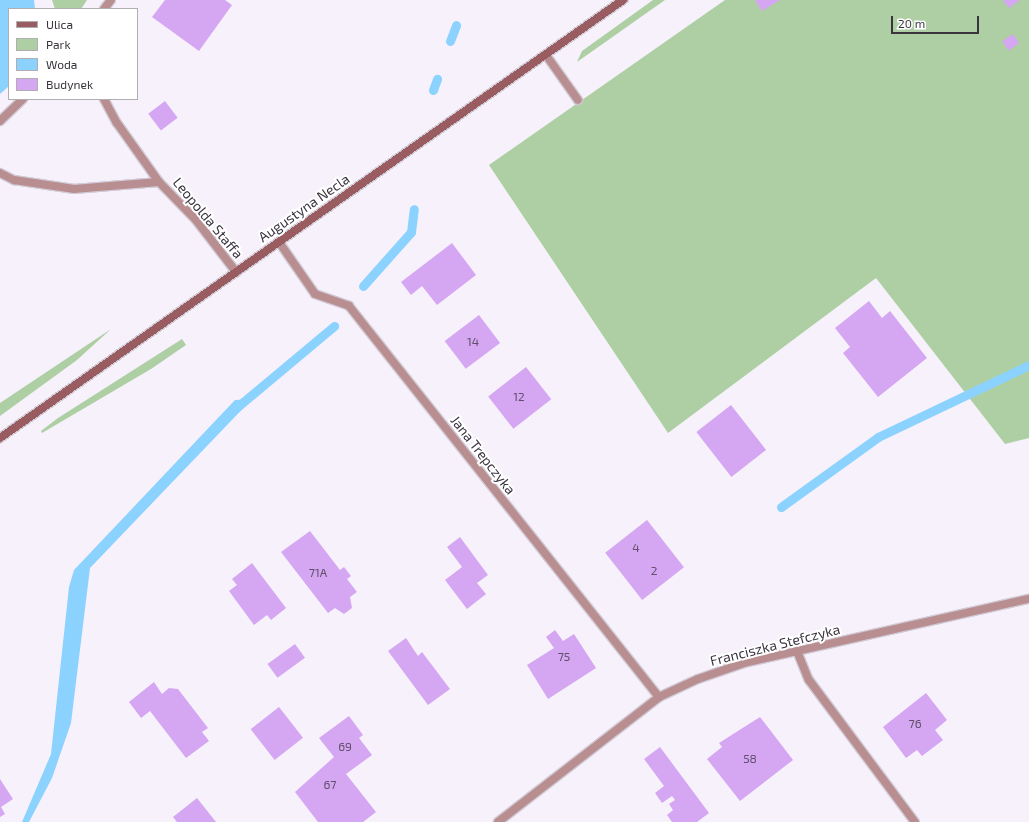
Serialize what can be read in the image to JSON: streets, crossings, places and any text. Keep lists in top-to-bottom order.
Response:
{
  "streets": {
    "main road": ["Augustyna Necla"],
    "street": ["Leopolda Staffa", "Jana Trepczyka", "Franciszka Stefczyka"]
  },
  "crossings": [
    ["Augustyna Necla", "Leopolda Staffa"],
    ["Augustyna Necla", "Jana Trepczyka"],
    ["Jana Trepczyka", "Franciszka Stefczyka"]
  ],
  "house_numbers": [
    "14",
    "12",
    "4",
    "2",
    "71A",
    "75",
    "76",
    "69",
    "58",
    "67"
  ],
  "legend": [
    "Ulica",
    "Park",
    "Woda",
    "Budynek"
  ],
  "scale_bar": "20 m"
}
